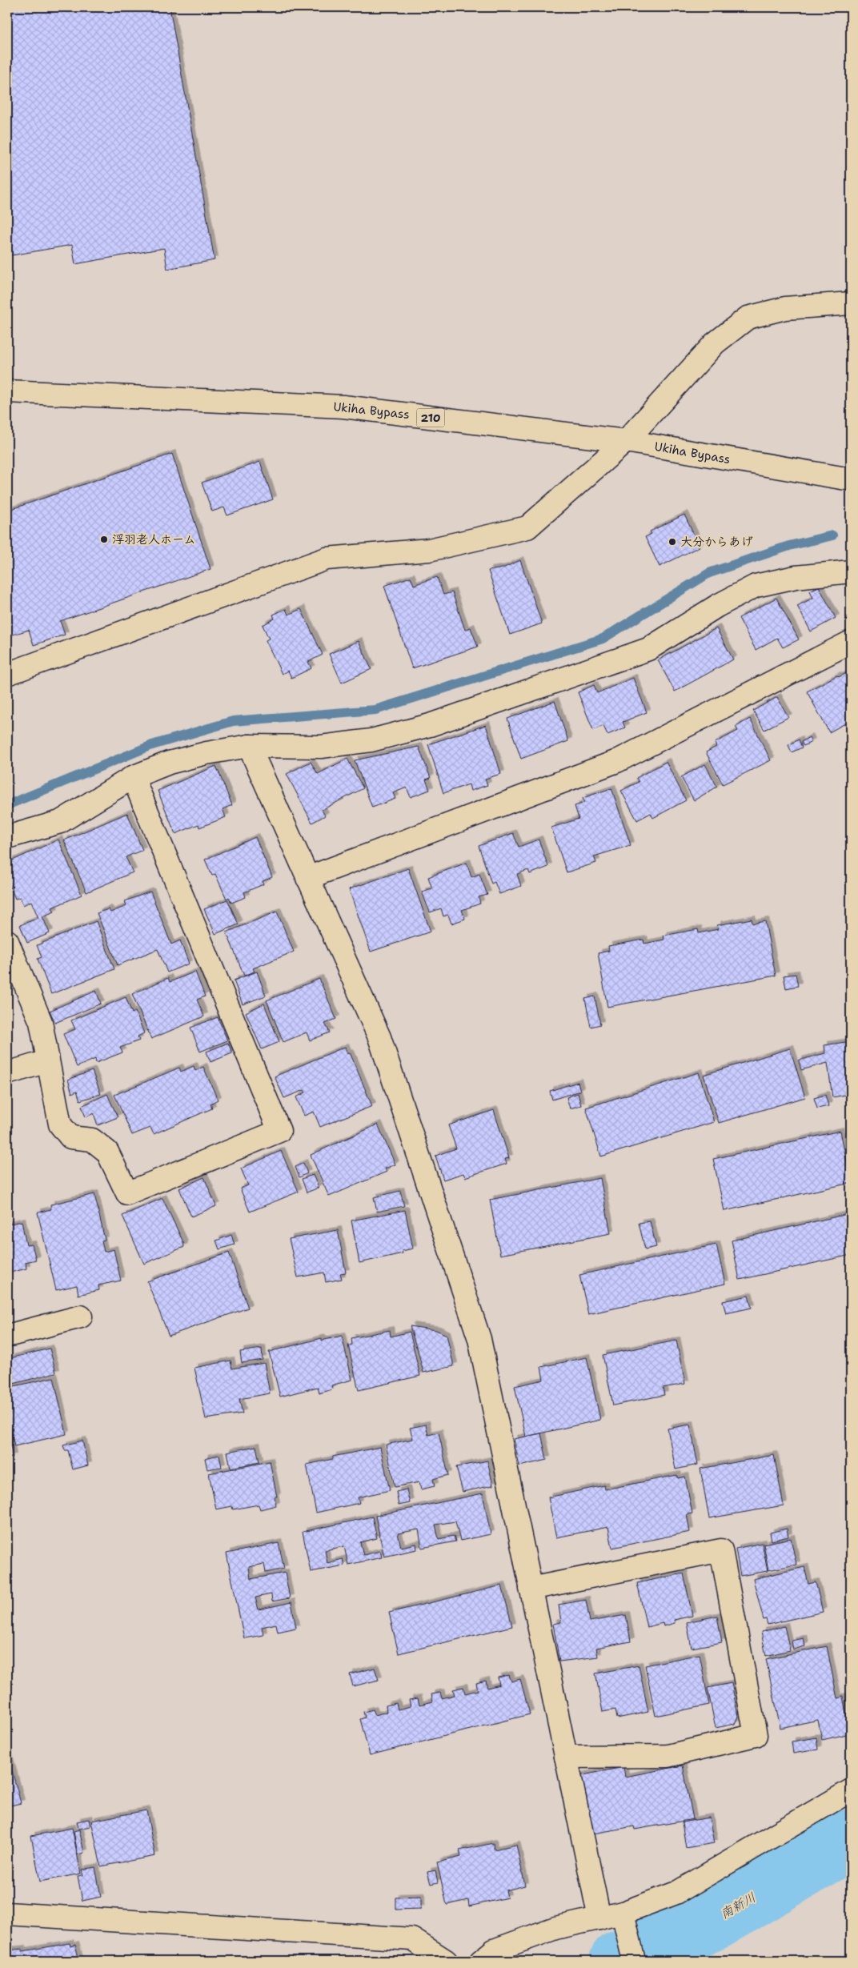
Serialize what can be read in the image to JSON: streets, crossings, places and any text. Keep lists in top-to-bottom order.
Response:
{
  "streets": {
    "main road": ["Ukiha Bypass", "210"]
  },
  "water": ["南新川"],
  "places": ["浮羽老人ホーム", "大分からあげ"]
}
